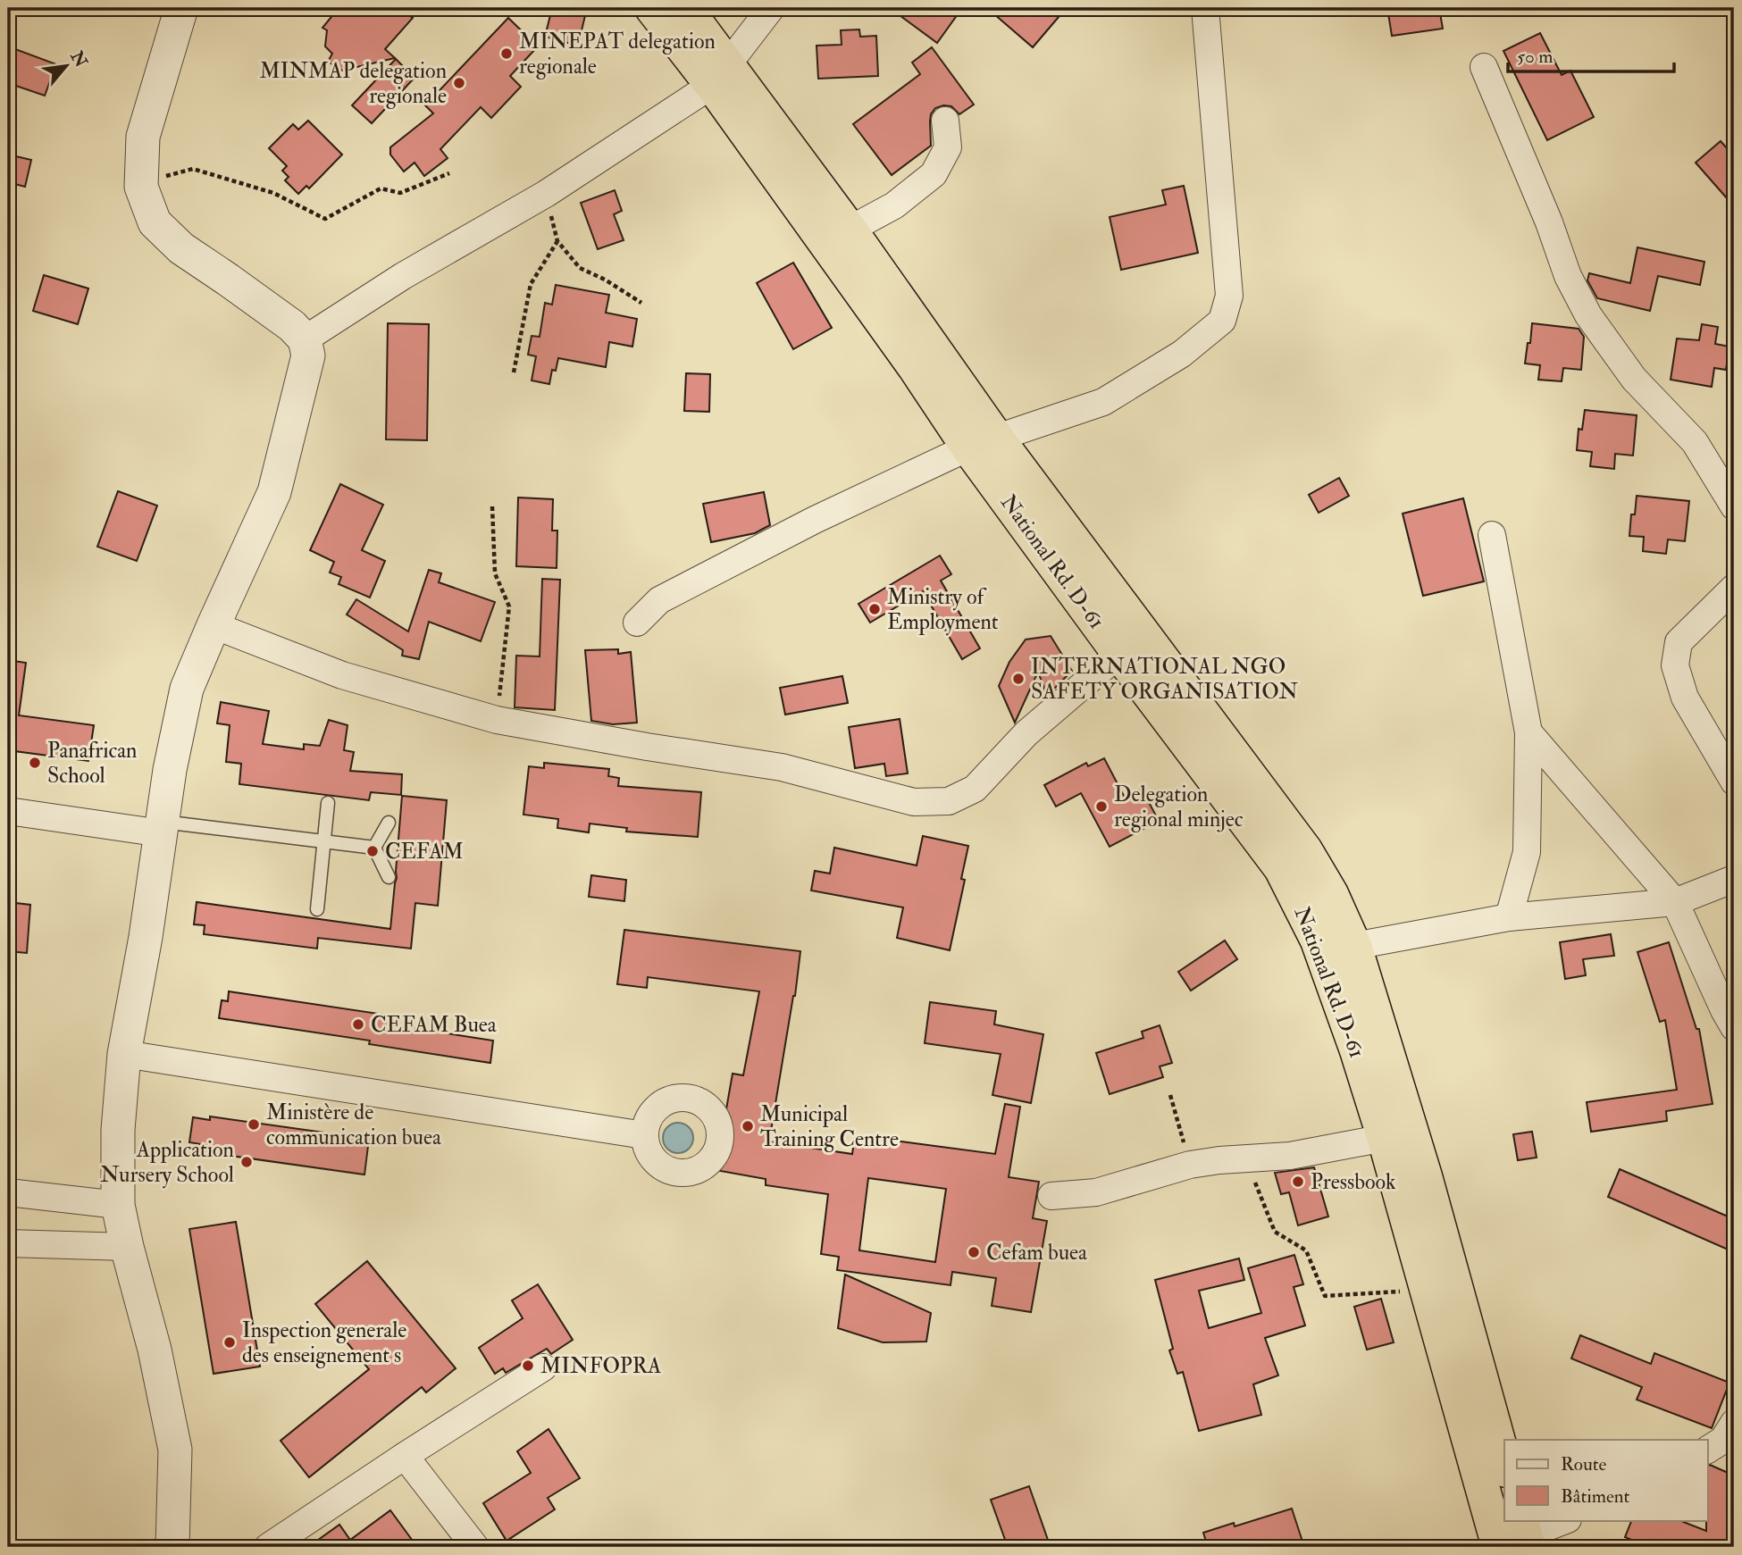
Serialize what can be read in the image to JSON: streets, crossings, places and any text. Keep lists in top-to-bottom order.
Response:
{
  "streets": {
    "highway": ["National Rd. D-61"]
  },
  "places": [
    "MINEPAT delegation regionale",
    "MINMAP delegation regionale",
    "Ministry of Employment",
    "INTERNATIONAL NGO SAFETY ORGANISATION",
    "Panafrican School",
    "Delegation regional minjec",
    "CEFAM",
    "CEFAM Buea",
    "Ministère de communication buea",
    "Municipal Training Centre",
    "Application Nursery School",
    "Pressbook",
    "Cefam buea",
    "Inspection generale des enseignement s",
    "MINFOPRA"
  ],
  "legend": ["Route", "Bâtiment"],
  "scale_bar": "50 m",
  "north": "top right"
}
